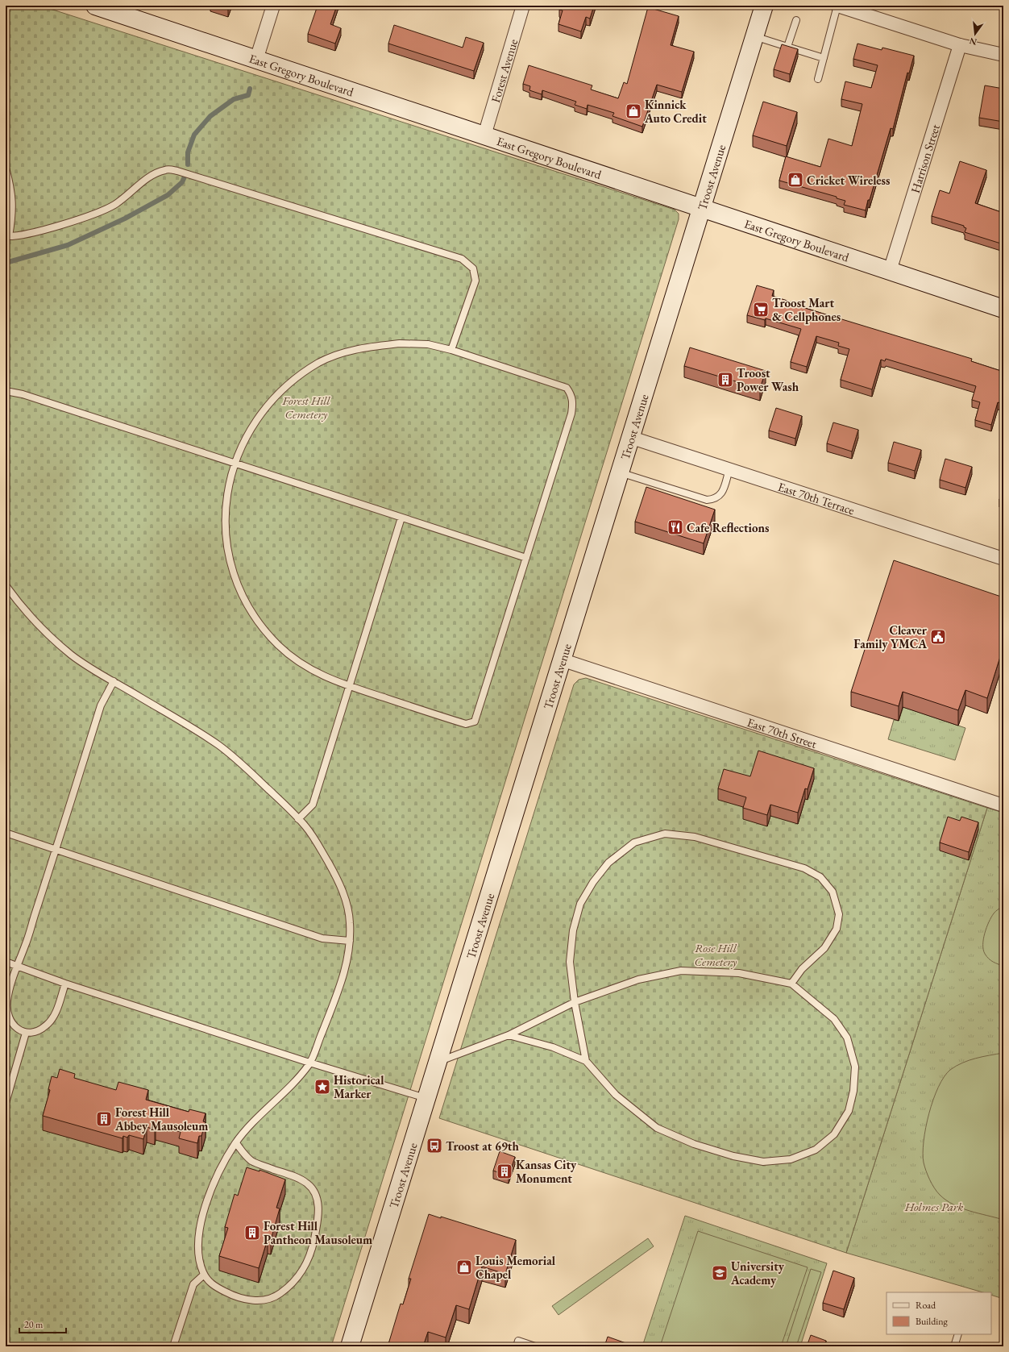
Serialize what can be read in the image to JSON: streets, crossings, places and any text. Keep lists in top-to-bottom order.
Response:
{
  "streets": {
    "main road": ["East Gregory Boulevard", "Troost Avenue"],
    "street": [
      "Forest Avenue",
      "Harrison Street",
      "East 70th Terrace",
      "East 70th Street"
    ]
  },
  "crossings": [
    ["Forest Avenue", "East Gregory Boulevard"],
    ["East Gregory Boulevard", "Harrison Street"],
    ["East Gregory Boulevard", "Troost Avenue"],
    ["Troost Avenue", "East 70th Terrace"],
    ["Troost Avenue", "East 70th Street"]
  ],
  "parks": ["Forest Hill Cemetery", "Rose Hill Cemetery", "Holmes Park"],
  "places": {
    "shop": ["Kinnick Auto Credit", "Cricket Wireless", "Louis Memorial Chapel"],
    "supermarket": ["Troost Mart & Cellphones"],
    "building": [
      "Troost Power Wash",
      "Forest Hill Abbey Mausoleum",
      "Kansas City Monument",
      "Forest Hill Pantheon Mausoleum"
    ],
    "restaurant": ["Cafe Reflections"],
    "public building": ["Cleaver Family YMCA"],
    "place": ["Historical Marker"],
    "bus stop": ["Troost at 69th"],
    "school or university": ["University Academy"]
  },
  "legend": ["Road", "Building"],
  "scale_bar": "20 m",
  "north": "bottom"
}
